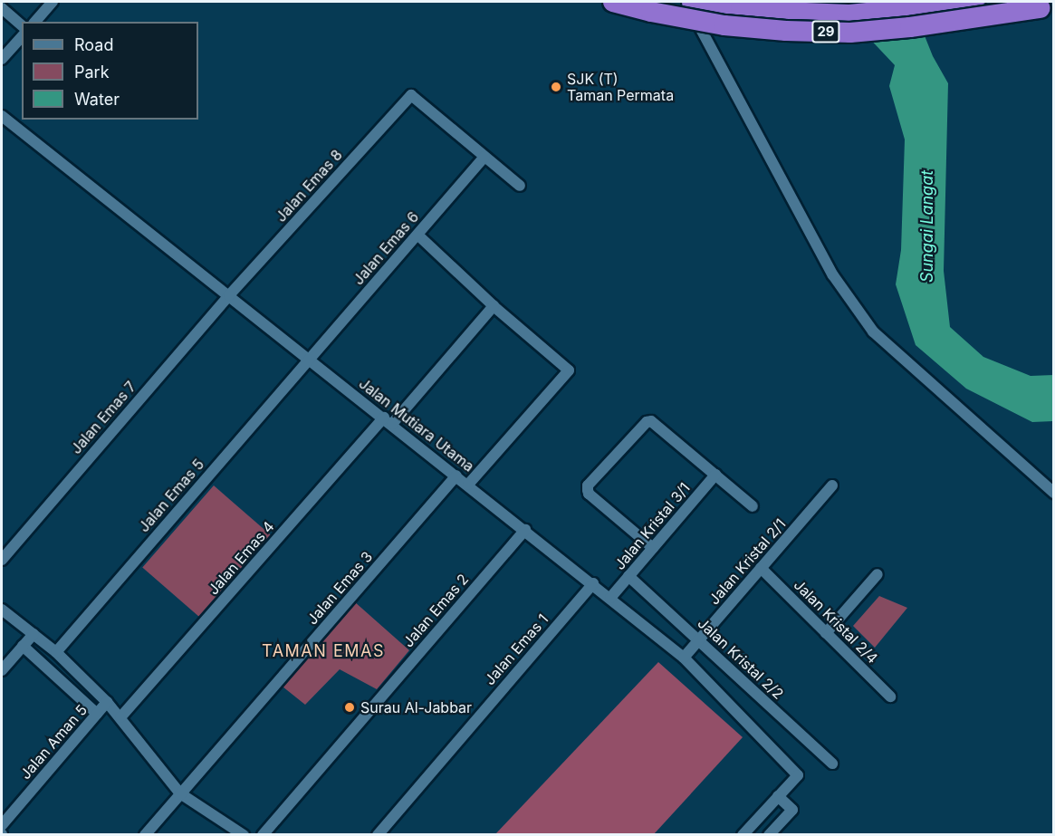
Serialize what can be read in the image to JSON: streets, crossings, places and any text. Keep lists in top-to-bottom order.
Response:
{
  "streets": {
    "highway": ["29"],
    "street": [
      "Jalan Emas 8",
      "Jalan Emas 6",
      "Jalan Emas 7",
      "Jalan Mutiara Utama",
      "Jalan Emas 5",
      "Jalan Kristal 3/1",
      "Jalan Emas 4",
      "Jalan Kristal 2/1",
      "Jalan Emas 3",
      "Jalan Emas 2",
      "Jalan Kristal 2/4",
      "Jalan Emas 1",
      "Jalan Kristal 2/2",
      "Jalan Aman 5"
    ]
  },
  "crossings": [
    ["Jalan Emas 8", "Jalan Emas 6"],
    ["Jalan Emas 8", "Jalan Emas 7"],
    ["Jalan Emas 8", "Jalan Mutiara Utama"],
    ["Jalan Emas 6", "Jalan Mutiara Utama"],
    ["Jalan Emas 6", "Jalan Emas 5"],
    ["Jalan Emas 7", "Jalan Mutiara Utama"],
    ["Jalan Mutiara Utama", "Jalan Emas 5"],
    ["Jalan Mutiara Utama", "Jalan Kristal 3/1"],
    ["Jalan Mutiara Utama", "Jalan Emas 4"],
    ["Jalan Mutiara Utama", "Jalan Kristal 2/1"],
    ["Jalan Mutiara Utama", "Jalan Emas 3"],
    ["Jalan Mutiara Utama", "Jalan Emas 2"],
    ["Jalan Mutiara Utama", "Jalan Emas 1"],
    ["Jalan Kristal 3/1", "Jalan Kristal 2/2"],
    ["Jalan Kristal 2/1", "Jalan Kristal 2/4"],
    ["Jalan Kristal 2/1", "Jalan Kristal 2/2"]
  ],
  "districts": ["TAMAN EMAS"],
  "water": ["Sungai Langat"],
  "places": ["SJK (T) Taman Permata", "Surau Al-Jabbar"],
  "legend": ["Road", "Park", "Water"]
}
